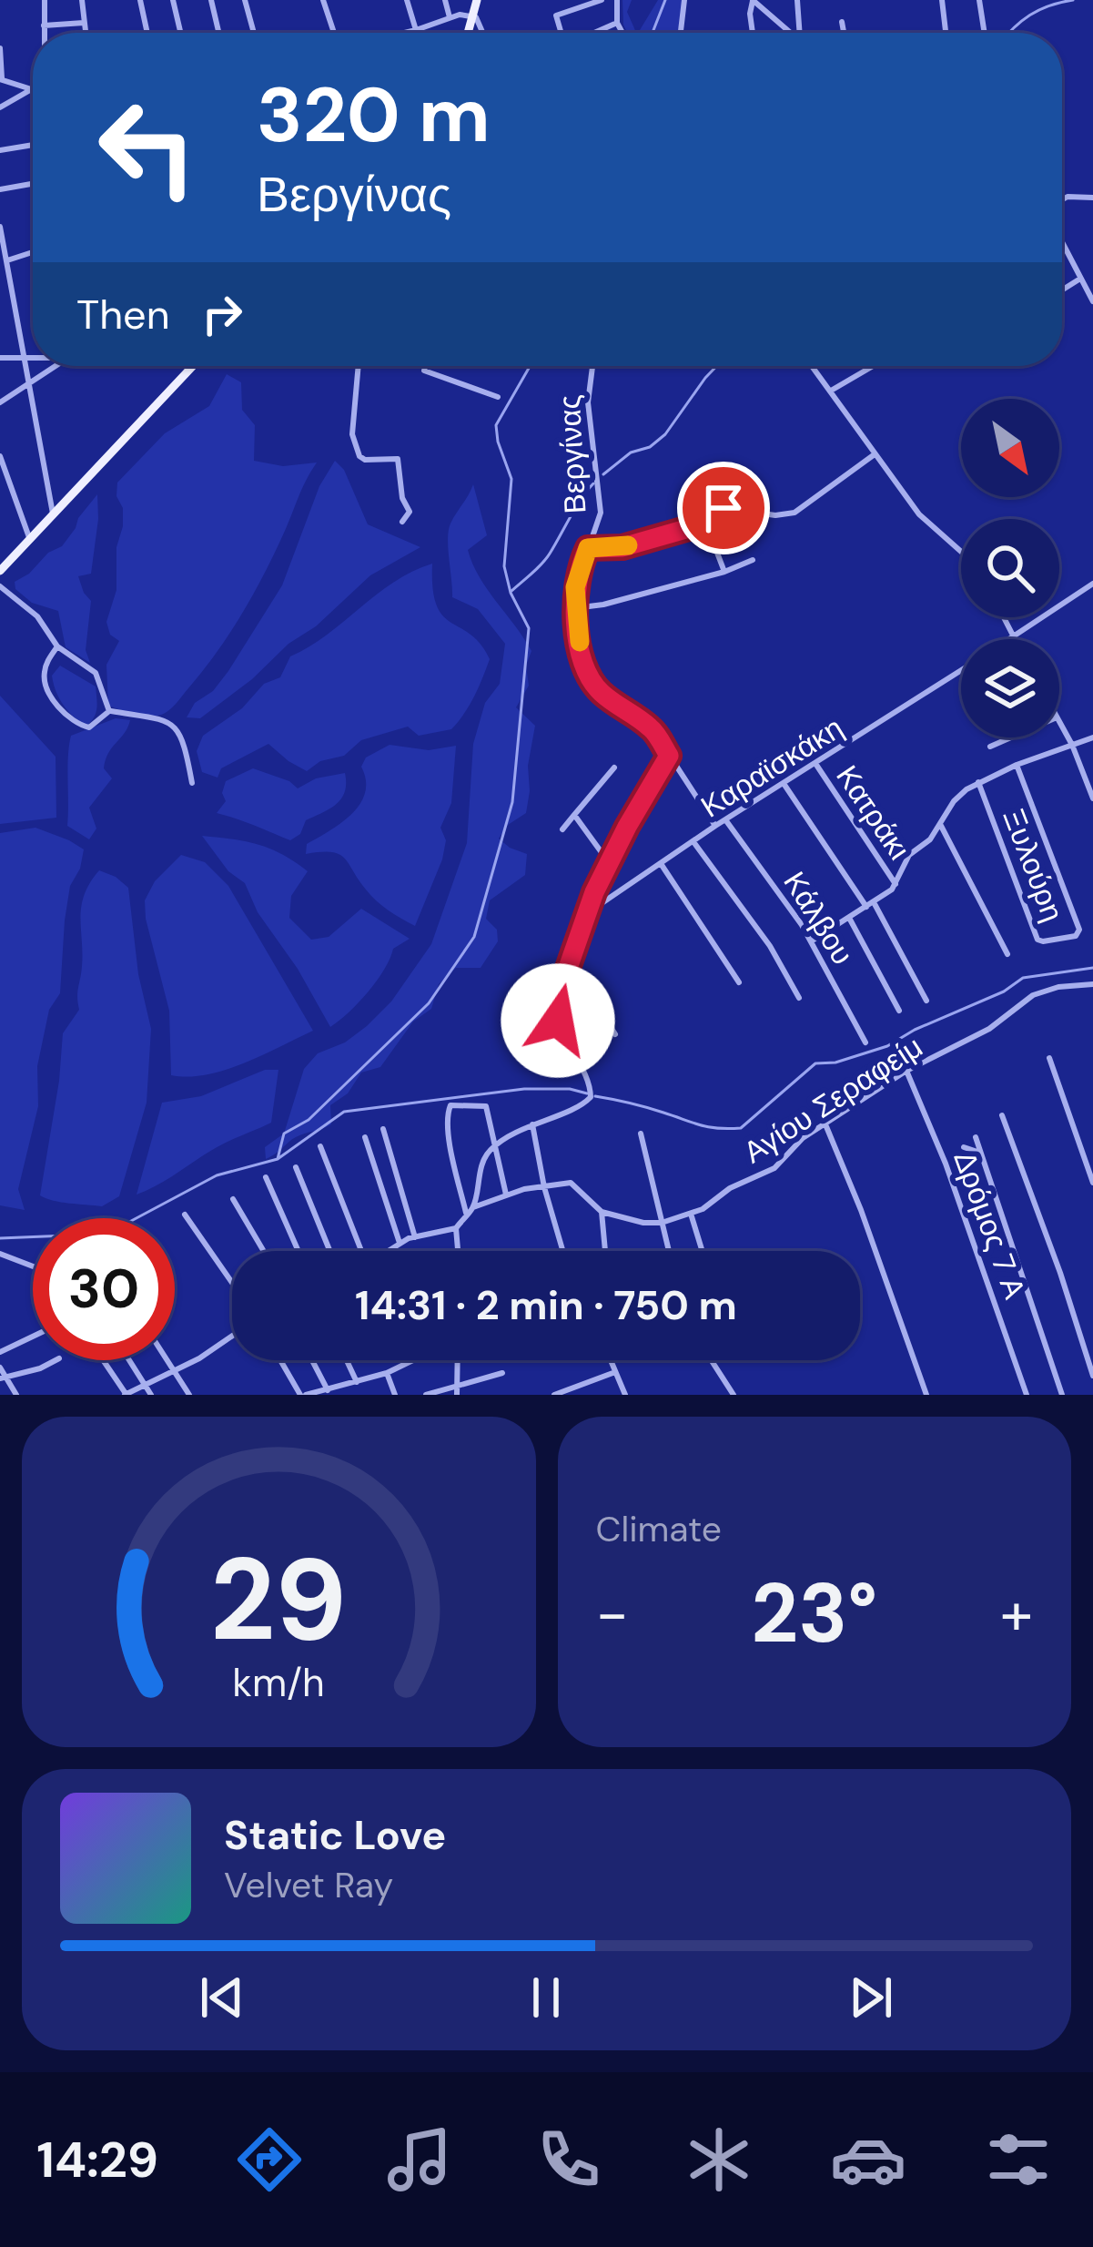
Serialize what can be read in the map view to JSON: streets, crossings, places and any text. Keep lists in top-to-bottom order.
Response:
{
  "streets": {
    "street": [
      "Βεργίνας",
      "Καραϊσκάκη",
      "Κατράκι",
      "Ξυλούρη",
      "Κάλβου",
      "Αγίου Σεραφείμ",
      "Δρόμος 7 Α"
    ]
  },
  "crossings": [
    ["Βεργίνας", "Καραϊσκάκη"],
    ["Καραϊσκάκη", "Κατράκι"],
    ["Καραϊσκάκη", "Κάλβου"],
    ["Αγίου Σεραφείμ", "Δρόμος 7 Α"]
  ],
  "north": "bottom right",
  "page": {
    "turn": ["320 m", "Βεργίνας"],
    "then": "Then",
    "limit": "30",
    "trip": "14:31 · 2 min · 750 m",
    "tile": "Climate",
    "heat": ["−", "23°", "+"],
    "song": ["Static Love", "Velvet Ray"],
    "tabs": "14:29",
    "gauge": ["29", "km/h"]
  }
}
